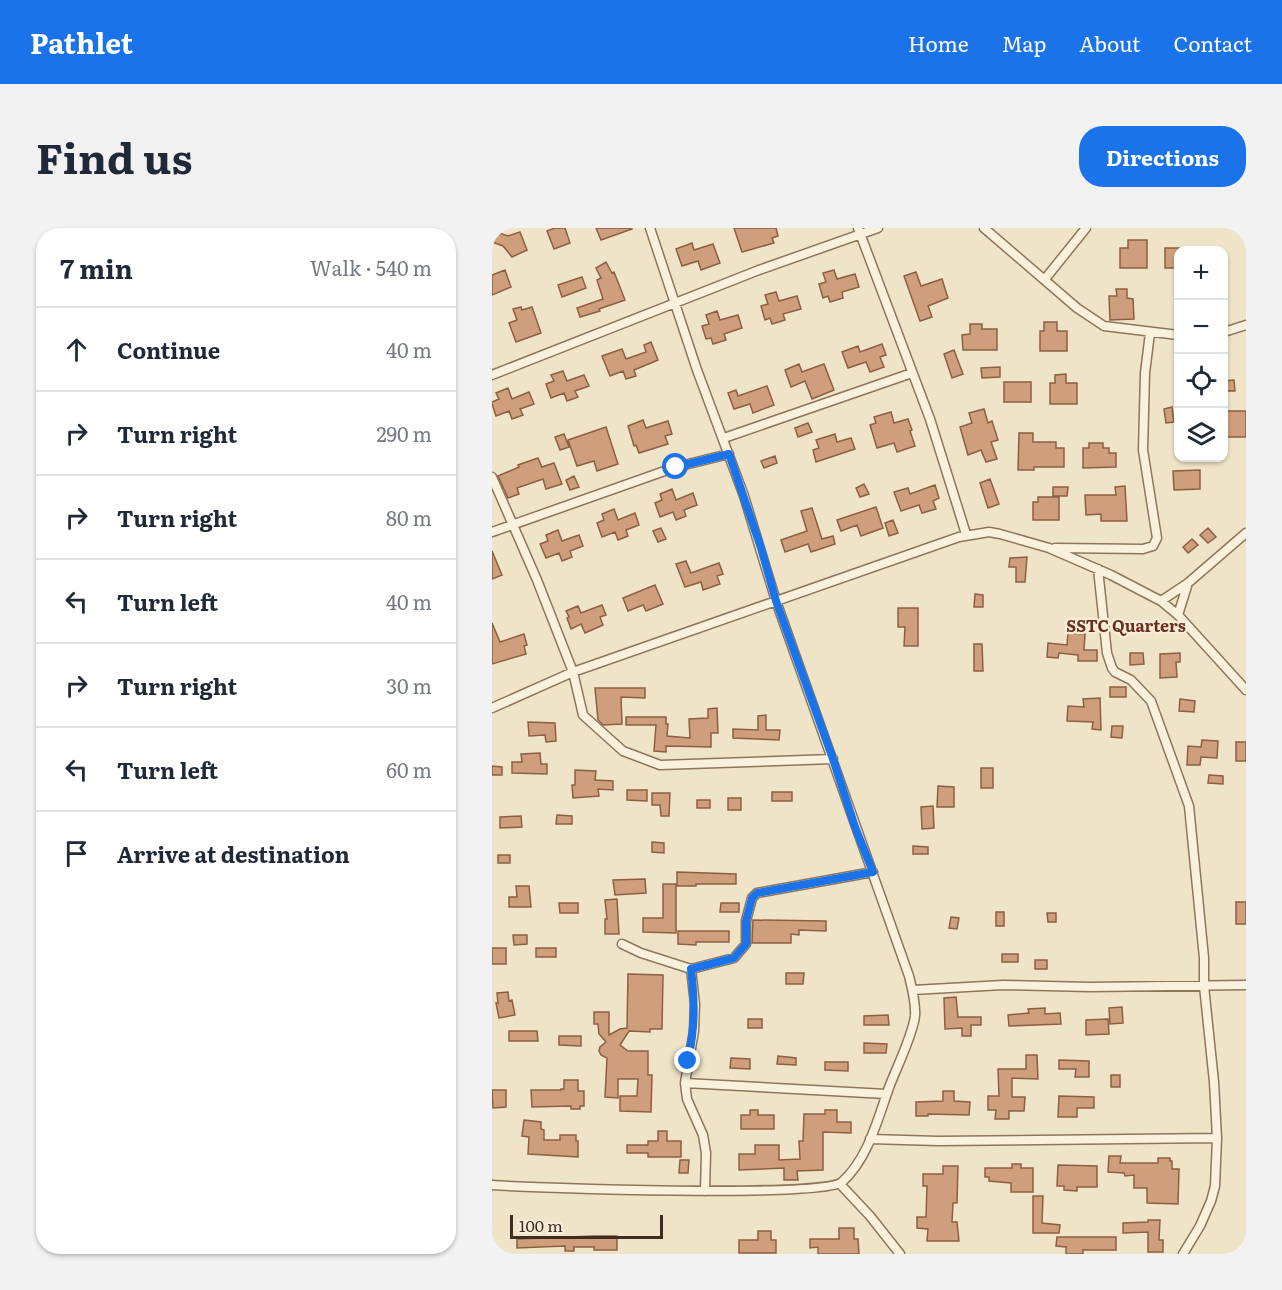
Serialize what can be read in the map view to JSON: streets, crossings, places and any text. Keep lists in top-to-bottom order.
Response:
{
  "districts": ["SSTC Quarters"],
  "scale_bar": "100 m",
  "page": {
    "header": "Pathlet",
    "nav": [
      "Home",
      "Map",
      "About",
      "Contact"
    ],
    "title": "Find us",
    "buttons": "Directions",
    "heading": ["7 min", "Walk · 540 m"],
    "map_buttons": ["+", "−"],
    "list": [
      ["Continue", "40 m"],
      ["Turn right", "290 m"],
      ["Turn right", "80 m"],
      ["Turn left", "40 m"],
      ["Turn right", "30 m"],
      ["Turn left", "60 m"],
      "Arrive at destination"
    ],
    "scale": "100 m"
  }
}
